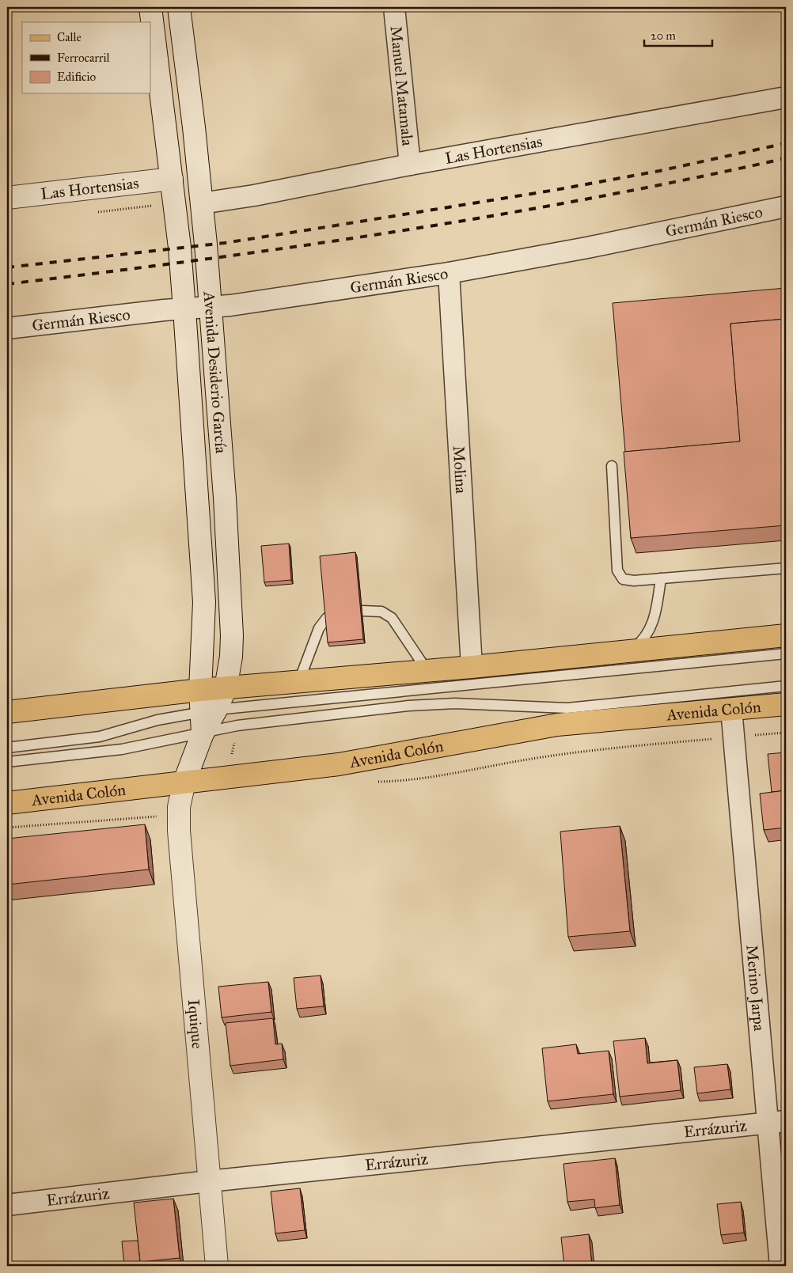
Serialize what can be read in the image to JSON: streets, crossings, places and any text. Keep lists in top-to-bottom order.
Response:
{
  "streets": {
    "main road": [
      "Las Hortensias",
      "Avenida Desiderio García",
      "Avenida Colón",
      "Iquique"
    ],
    "street": [
      "Manuel Matamala",
      "Germán Riesco",
      "Molina",
      "Merino Jarpa",
      "Errázuriz"
    ]
  },
  "crossings": [
    ["Manuel Matamala", "Las Hortensias"],
    ["Las Hortensias", "Avenida Desiderio García"],
    ["Germán Riesco", "Avenida Desiderio García"],
    ["Germán Riesco", "Molina"],
    ["Avenida Desiderio García", "Avenida Colón"],
    ["Avenida Desiderio García", "Iquique"],
    ["Avenida Colón", "Merino Jarpa"],
    ["Avenida Colón", "Iquique"],
    ["Merino Jarpa", "Errázuriz"],
    ["Iquique", "Errázuriz"]
  ],
  "legend": ["Calle", "Ferrocarril", "Edificio"],
  "scale_bar": "20 m"
}
